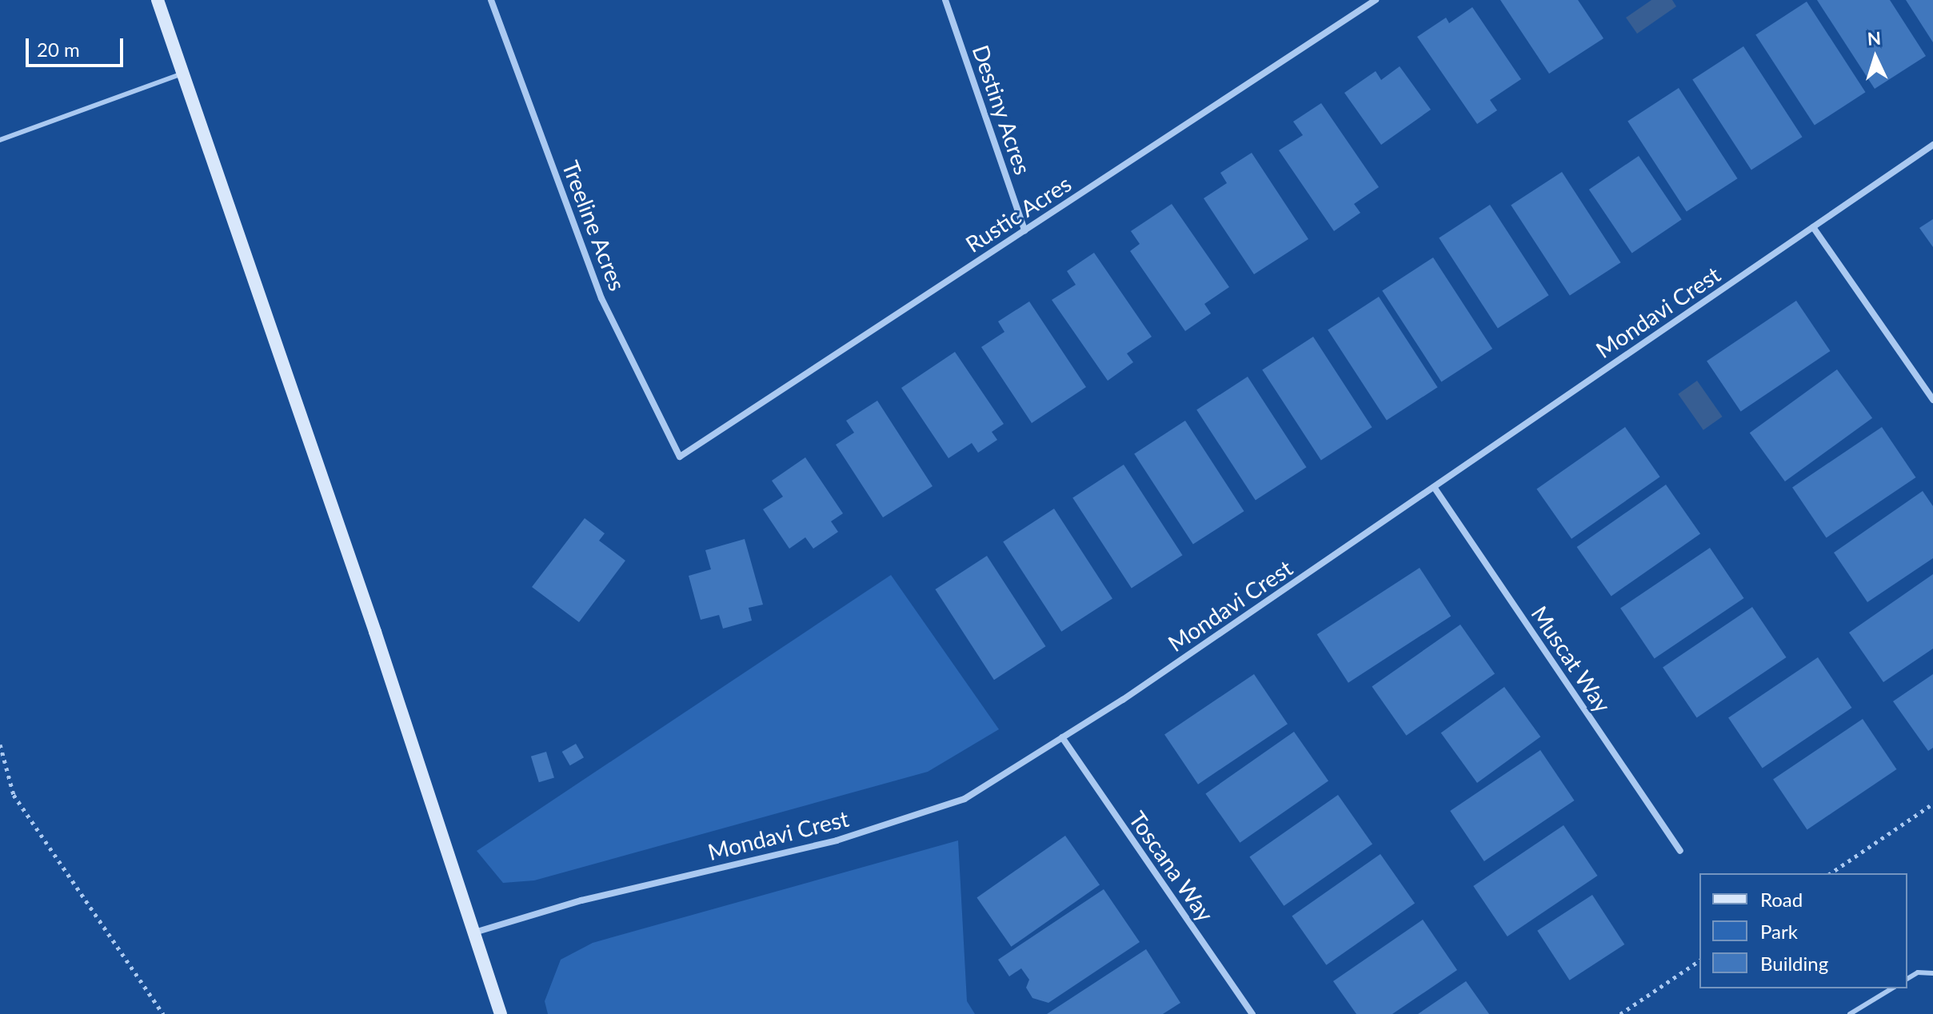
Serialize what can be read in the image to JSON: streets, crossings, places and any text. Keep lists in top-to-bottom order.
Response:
{
  "streets": {
    "street": [
      "Destiny Acres",
      "Rustic Acres",
      "Treeline Acres",
      "Mondavi Crest",
      "Muscat Way",
      "Toscana Way"
    ]
  },
  "crossings": [
    ["Destiny Acres", "Rustic Acres"],
    ["Rustic Acres", "Treeline Acres"],
    ["Mondavi Crest", "Muscat Way"],
    ["Mondavi Crest", "Toscana Way"]
  ],
  "legend": ["Road", "Park", "Building"],
  "scale_bar": "20 m",
  "north": "top"
}
